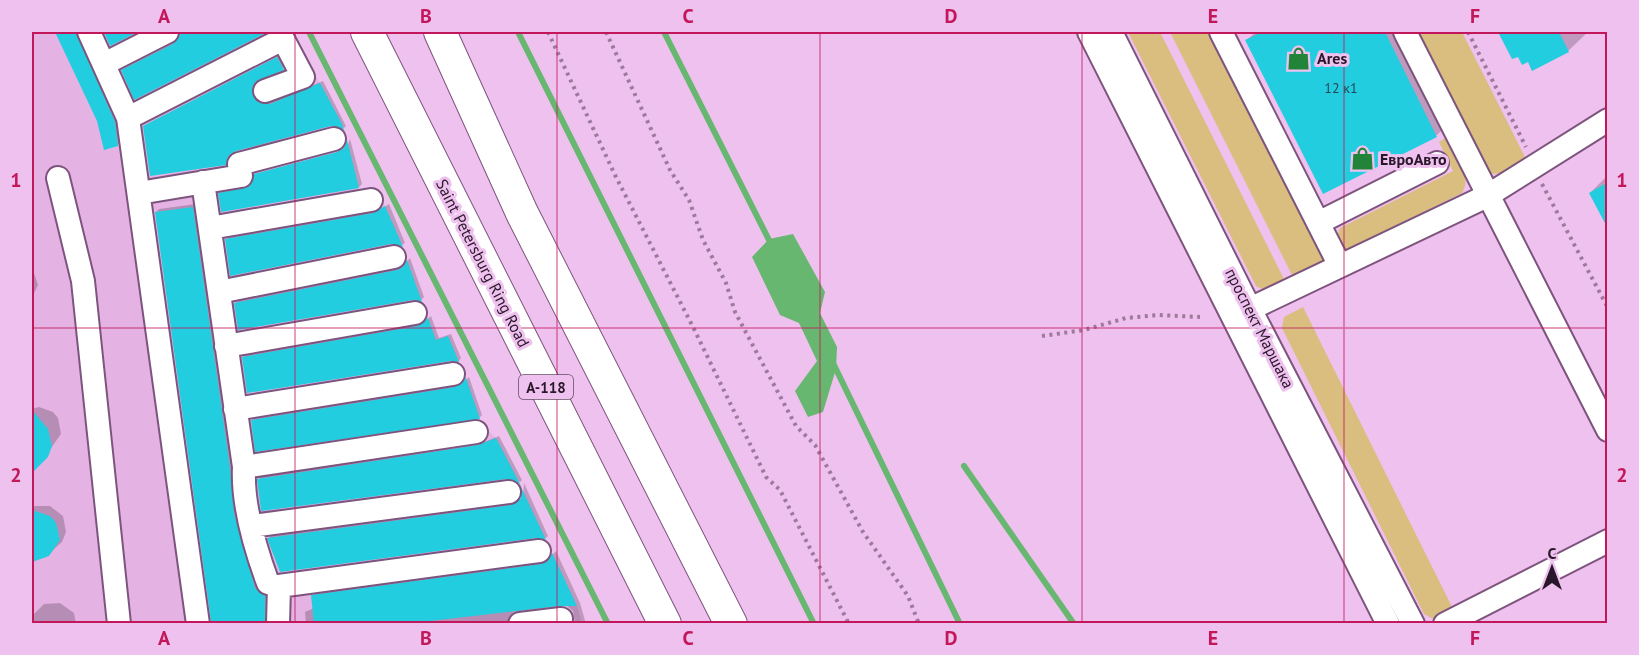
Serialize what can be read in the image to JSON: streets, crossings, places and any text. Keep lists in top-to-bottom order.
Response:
{
  "streets": {
    "highway": ["Saint Petersburg Ring Road", "А-118"],
    "street": ["проспект Маршака"]
  },
  "places": {
    "shop": ["Ares", "ЕвроАвто"]
  },
  "house_numbers": ["12 к1"],
  "north": "top",
  "grid": {
    "columns": [
      "A",
      "B",
      "C",
      "D",
      "E",
      "F"
    ],
    "rows": ["1", "2"]
  }
}
